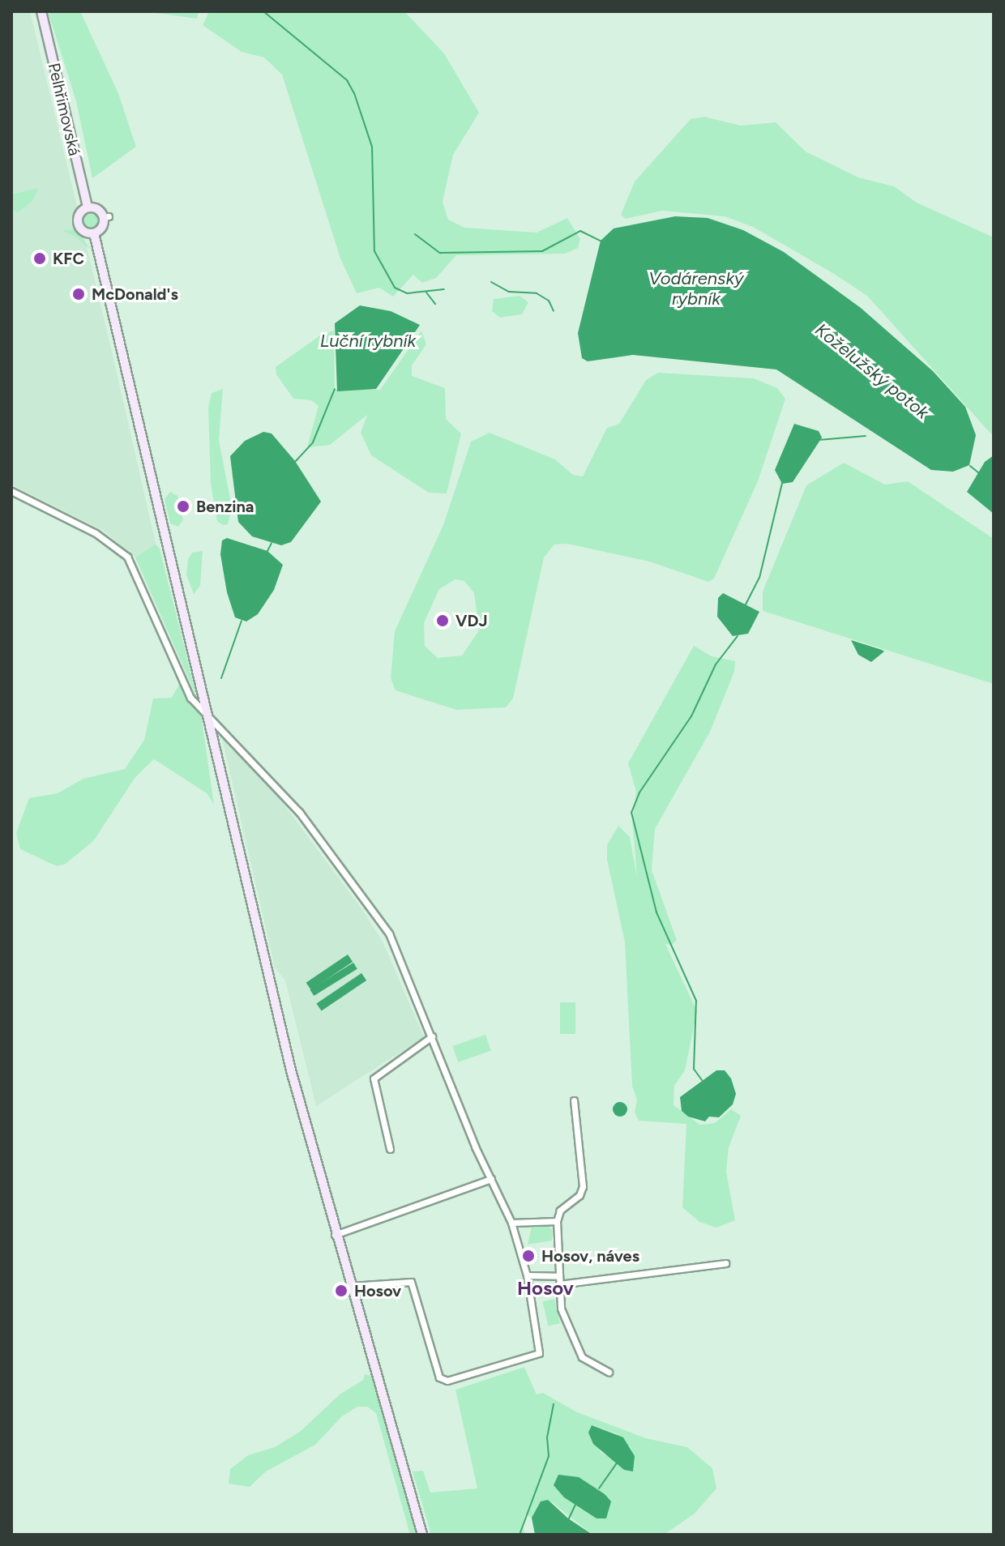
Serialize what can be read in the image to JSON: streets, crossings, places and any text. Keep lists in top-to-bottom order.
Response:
{
  "streets": {
    "main road": ["Pelhřimovská"]
  },
  "districts": ["Hosov"],
  "water": ["Vodárenský rybník", "Luční rybník", "Koželužský potok"],
  "places": [
    "KFC",
    "McDonald's",
    "Benzina",
    "VDJ",
    "Hosov, náves",
    "Hosov"
  ]
}
